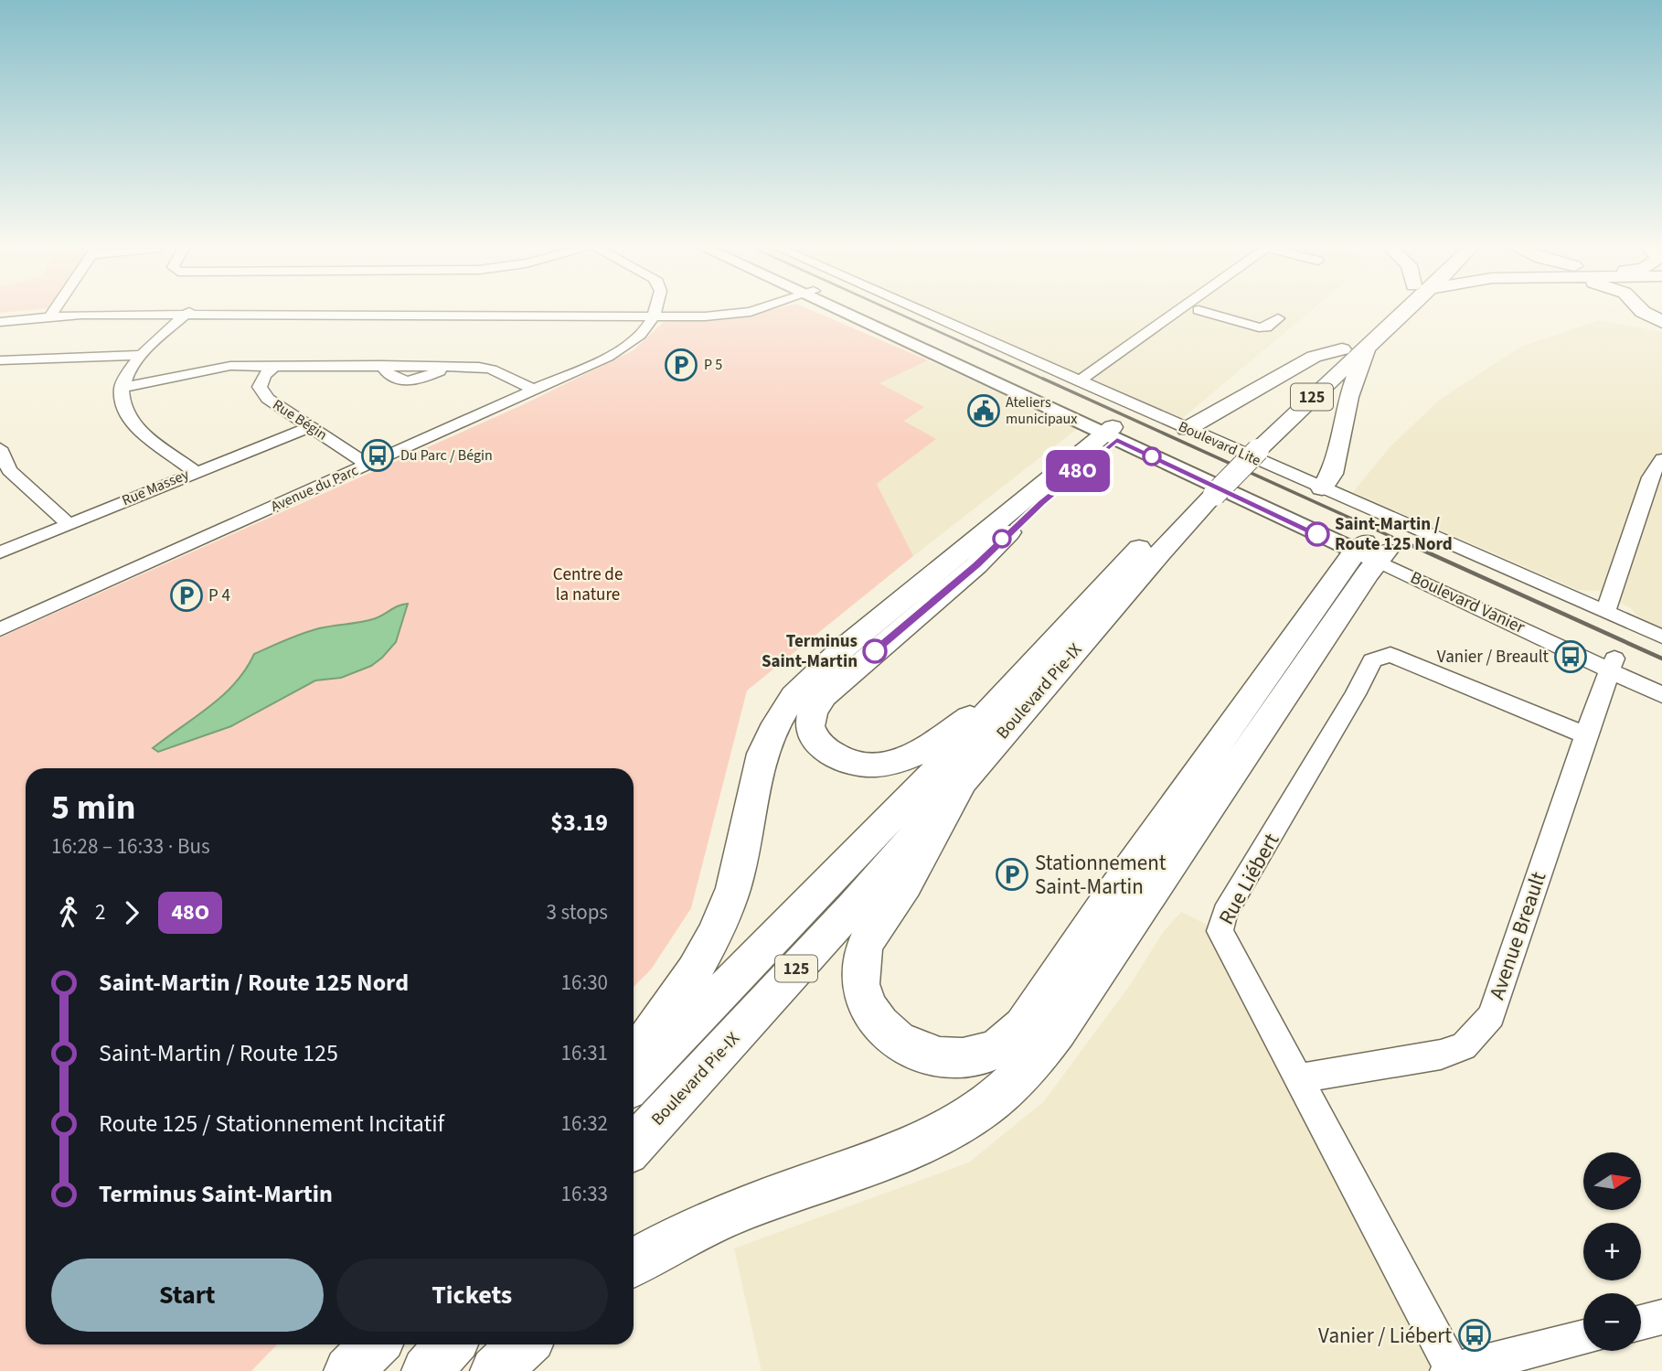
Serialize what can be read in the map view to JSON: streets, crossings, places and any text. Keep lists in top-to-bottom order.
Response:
{
  "streets": {
    "highway": ["125", "Boulevard Pie-IX"],
    "street": [
      "Rue Bégin",
      "Boulevard Lite",
      "Rue Massey",
      "Avenue du Parc",
      "Boulevard Vanier",
      "Rue Liébert",
      "Avenue Breault"
    ]
  },
  "crossings": [
    ["Rue Bégin", "Rue Massey"],
    ["Rue Bégin", "Avenue du Parc"],
    ["Boulevard Vanier", "Avenue Breault"],
    ["Rue Liébert", "Avenue Breault"]
  ],
  "parks": ["Centre de la nature"],
  "places": {
    "parking": ["P 5", "P 4", "Stationnement Saint-Martin"],
    "public building": ["Ateliers municipaux"],
    "bus stop": ["Du Parc / Bégin", "Vanier / Breault", "Vanier / Liébert"],
    "other": ["Saint-Martin / Route 125 Nord", "Terminus Saint-Martin"]
  },
  "lines": ["bus line 48O"],
  "north": "right",
  "page": {
    "on_map": "48O",
    "heading": ["5 min", "16:28 – 16:33 · Bus", "$3.19"],
    "legs": ["2", "48O", "3 stops"],
    "list": [
      {
        "name": "Saint-Martin / Route 125 Nord",
        "value": "16:30"
      },
      {
        "name": "Saint-Martin / Route 125",
        "value": "16:31"
      },
      {
        "name": "Route 125 / Stationnement Incitatif",
        "value": "16:32"
      },
      {
        "name": "Terminus Saint-Martin",
        "value": "16:33"
      }
    ],
    "map_buttons": ["+", "−"],
    "buttons": ["Start", "Tickets"]
  }
}
